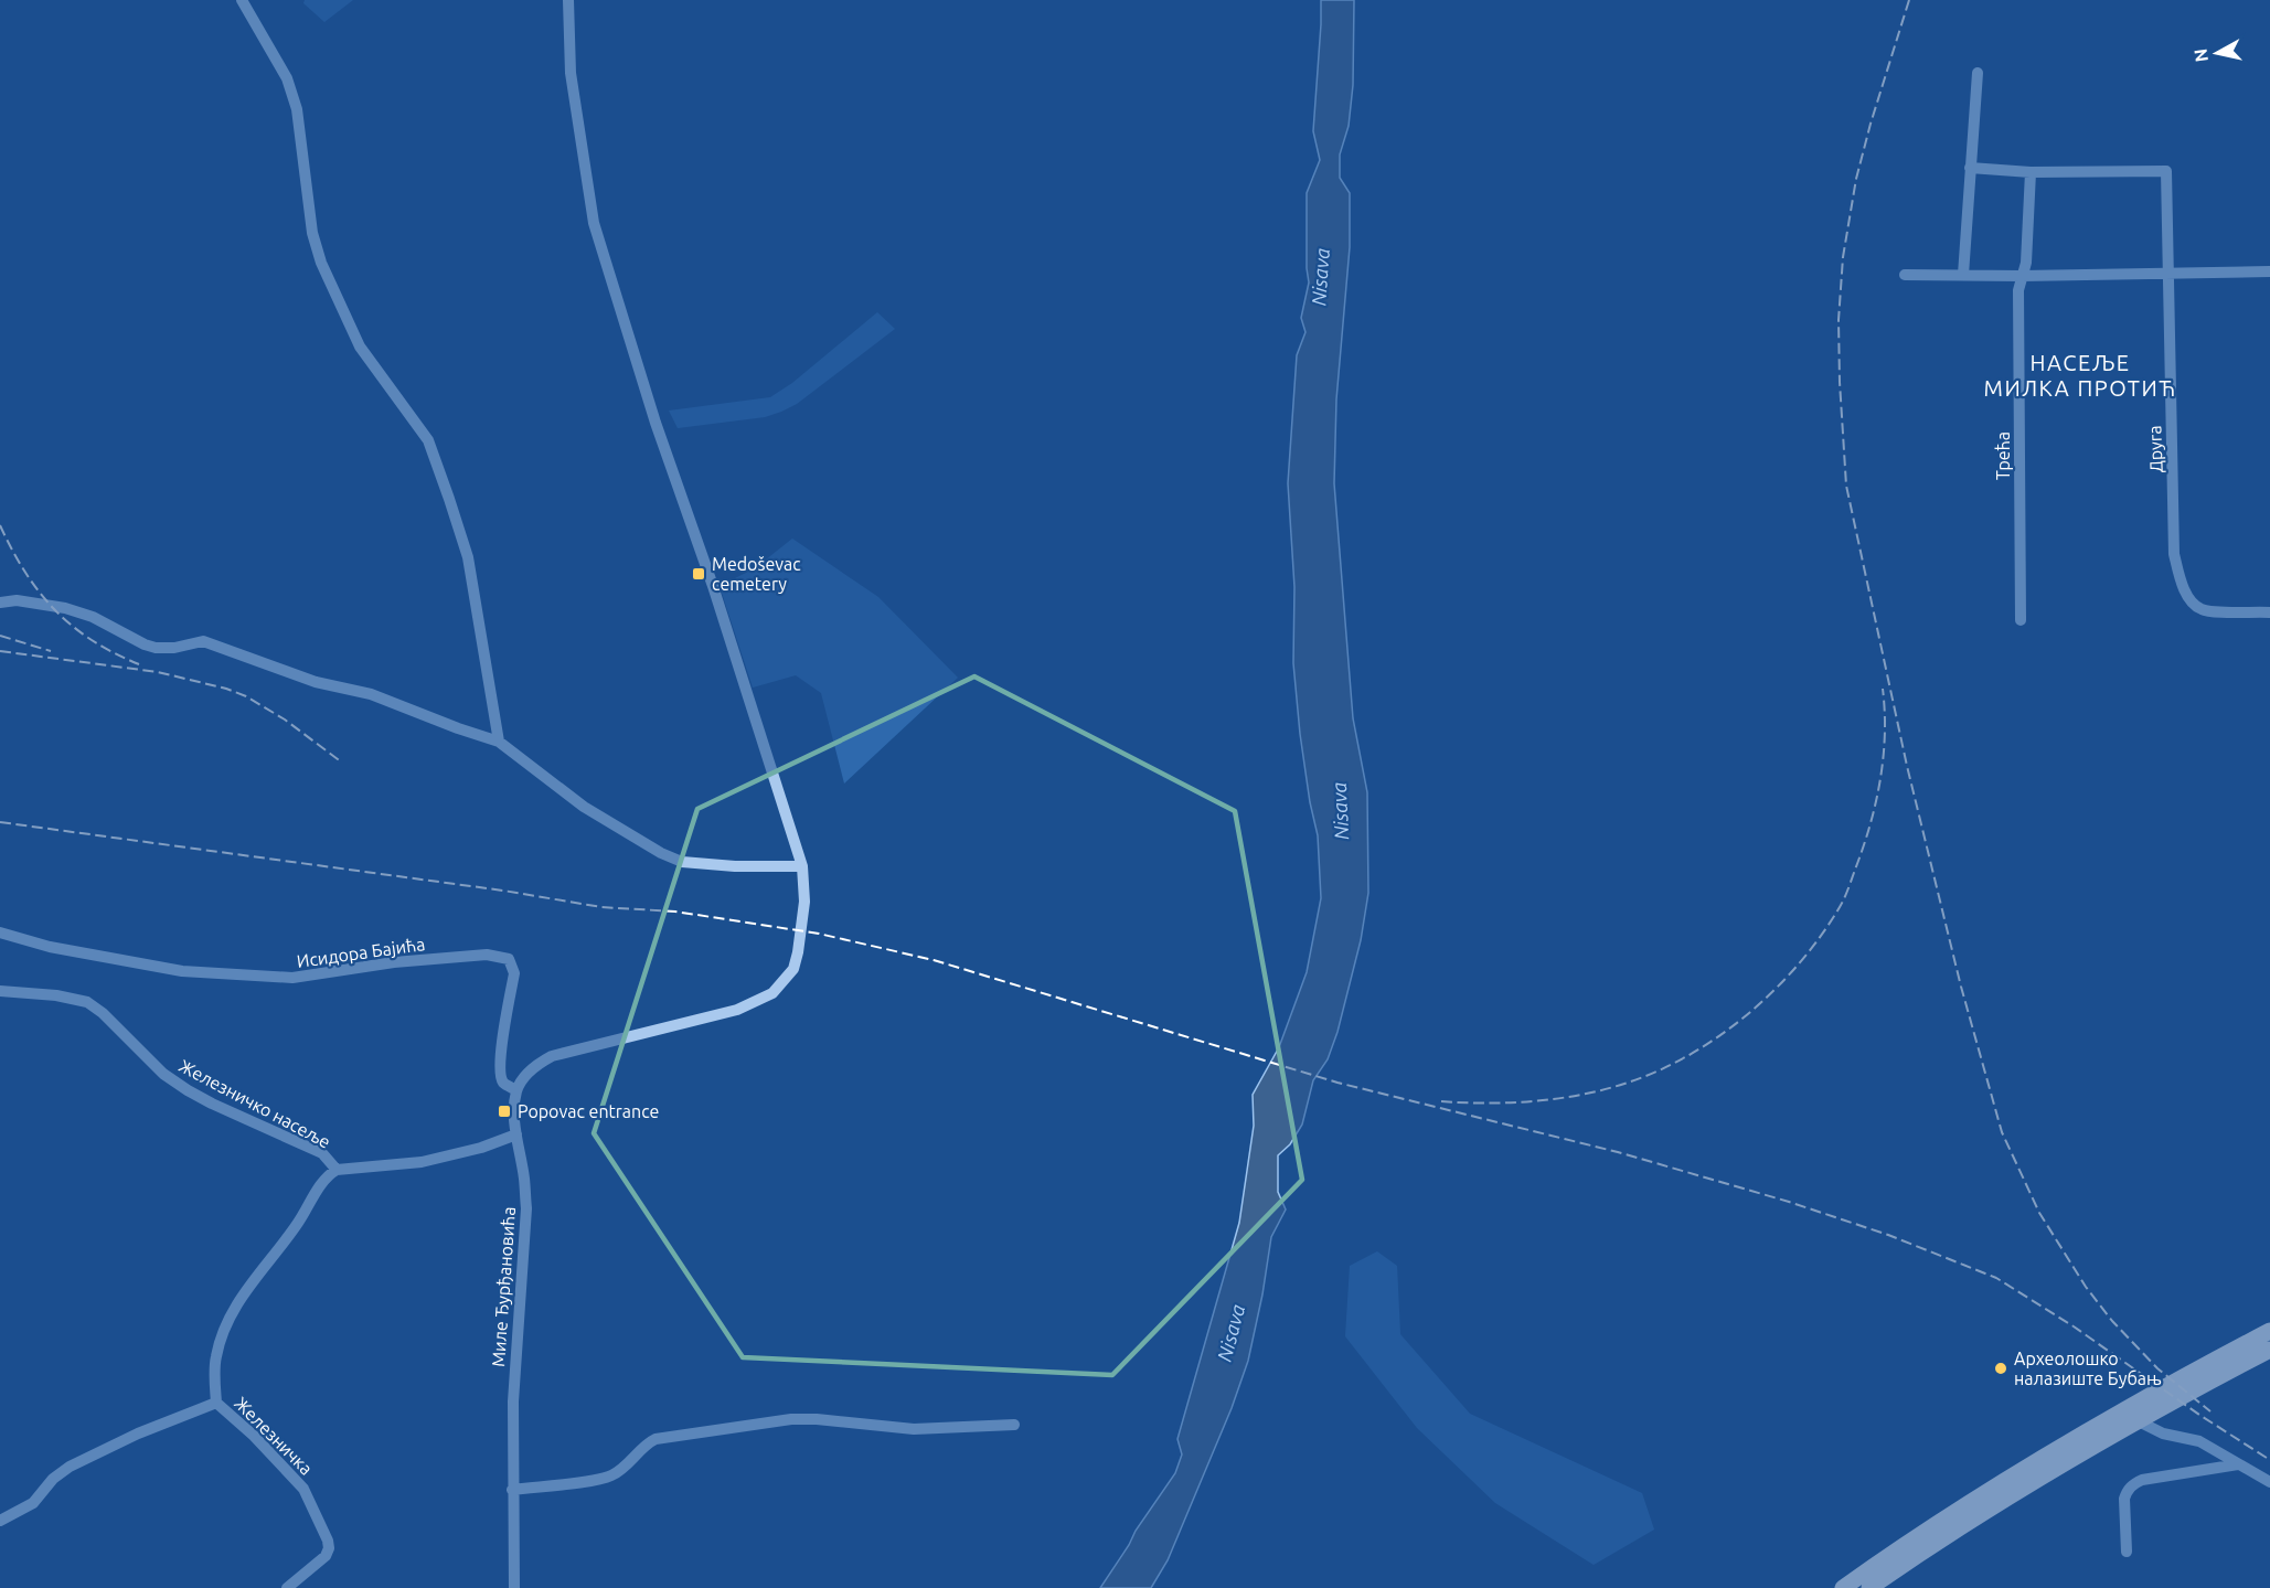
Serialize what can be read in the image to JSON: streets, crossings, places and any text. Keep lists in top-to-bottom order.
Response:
{
  "streets": {
    "street": [
      "Друга",
      "Трећа",
      "Исидора Бајића",
      "Железничко насеље",
      "Миле Ђурђановића",
      "Железничка"
    ]
  },
  "crossings": [
    ["Друга", "Трећа"],
    ["Исидора Бајића", "Миле Ђурђановића"],
    ["Железничко насеље", "Миле Ђурђановића"]
  ],
  "districts": ["НАСЕЉЕ МИЛКА ПРОТИЋ"],
  "water": ["Nisava"],
  "places": {
    "transit": ["Medoševac cemetery", "Popovac entrance"],
    "other": ["Археолошко налазиште Бубањ"]
  },
  "north": "left"
}
